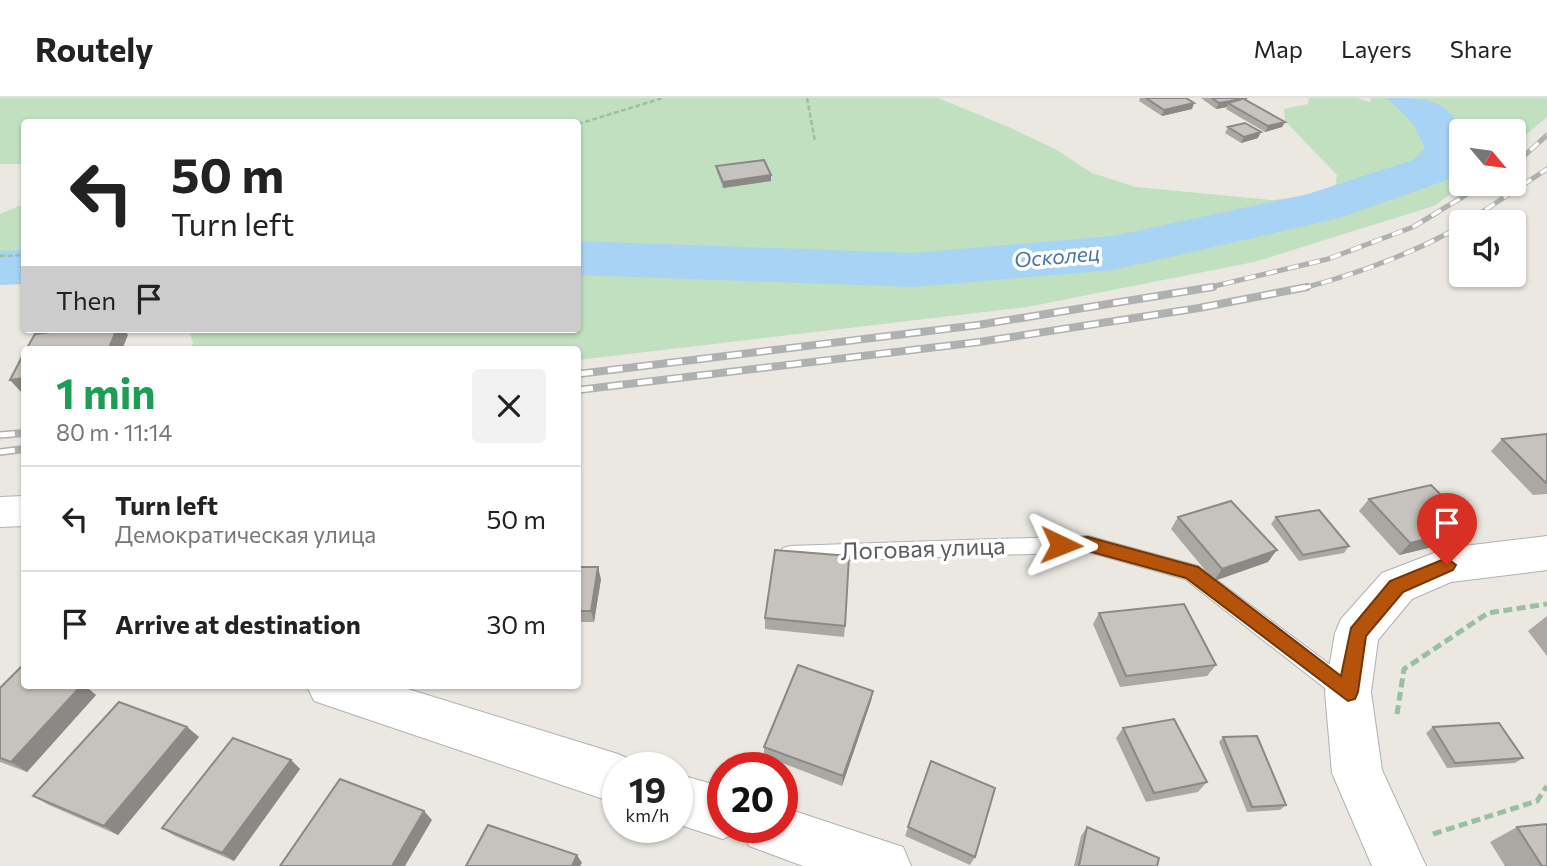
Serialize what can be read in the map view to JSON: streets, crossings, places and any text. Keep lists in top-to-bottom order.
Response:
{
  "streets": {
    "lane": ["Логовая улица"]
  },
  "water": ["Осколец"],
  "north": "bottom right",
  "page": {
    "header": "Routely",
    "nav": ["Map", "Layers", "Share"],
    "turn": ["50 m", "Turn left"],
    "then": "Then",
    "heading": ["1 min", "80 m · 11:14"],
    "list": [
      {
        "name": "Turn left",
        "note": "Демократическая улица",
        "value": "50 m"
      },
      {
        "name": "Arrive at destination",
        "value": "30 m"
      }
    ],
    "speed": "19 km/h",
    "limit": "20"
  }
}
